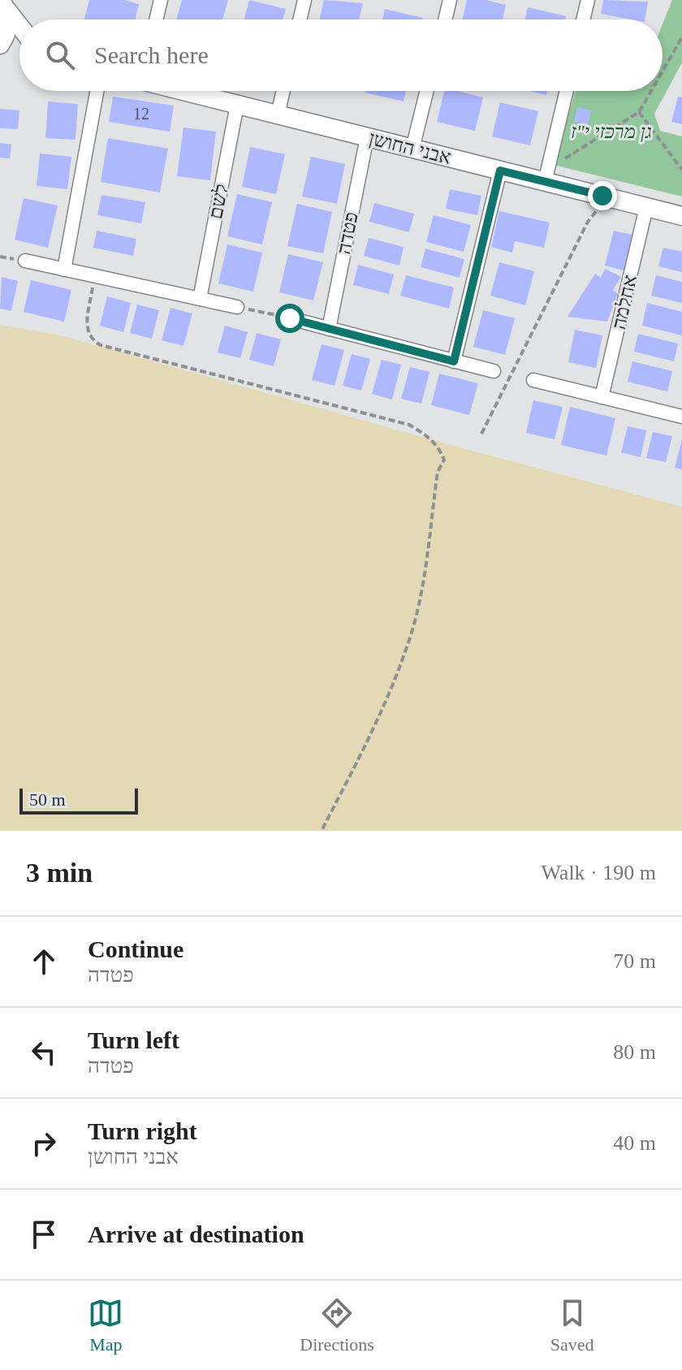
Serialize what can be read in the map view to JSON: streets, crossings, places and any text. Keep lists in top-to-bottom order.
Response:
{
  "streets": {
    "street": [
      "אבני החושן",
      "לשם",
      "פטדה",
      "אחלמה"
    ]
  },
  "crossings": [
    ["אבני החושן", "לשם"],
    ["אבני החושן", "פטדה"],
    ["אבני החושן", "אחלמה"]
  ],
  "parks": ["גן מרכזי י\"ז"],
  "house_numbers": ["12"],
  "scale_bar": "50 m",
  "page": {
    "search": "Search here",
    "scale": "50 m",
    "heading": ["3 min", "Walk · 190 m"],
    "list": [
      ["Continue", "פטדה", "70 m"],
      ["Turn left", "פטדה", "80 m"],
      ["Turn right", "אבני החושן", "40 m"],
      "Arrive at destination"
    ],
    "nav": ["Map", "Directions", "Saved"]
  }
}
